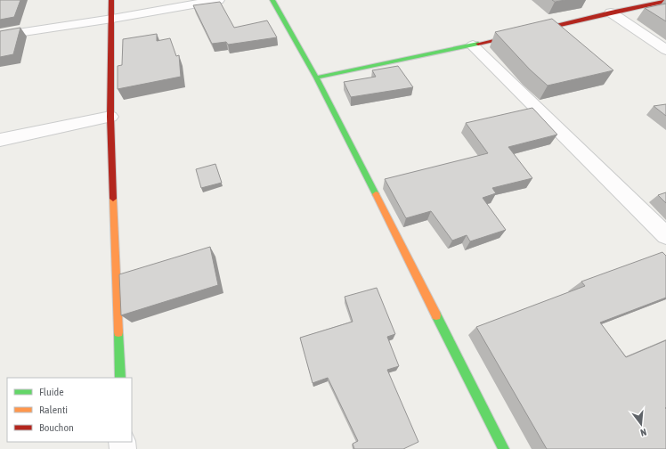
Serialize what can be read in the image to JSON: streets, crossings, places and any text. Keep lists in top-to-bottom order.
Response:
{
  "legend": ["Fluide", "Ralenti", "Bouchon"],
  "north": "bottom"
}
